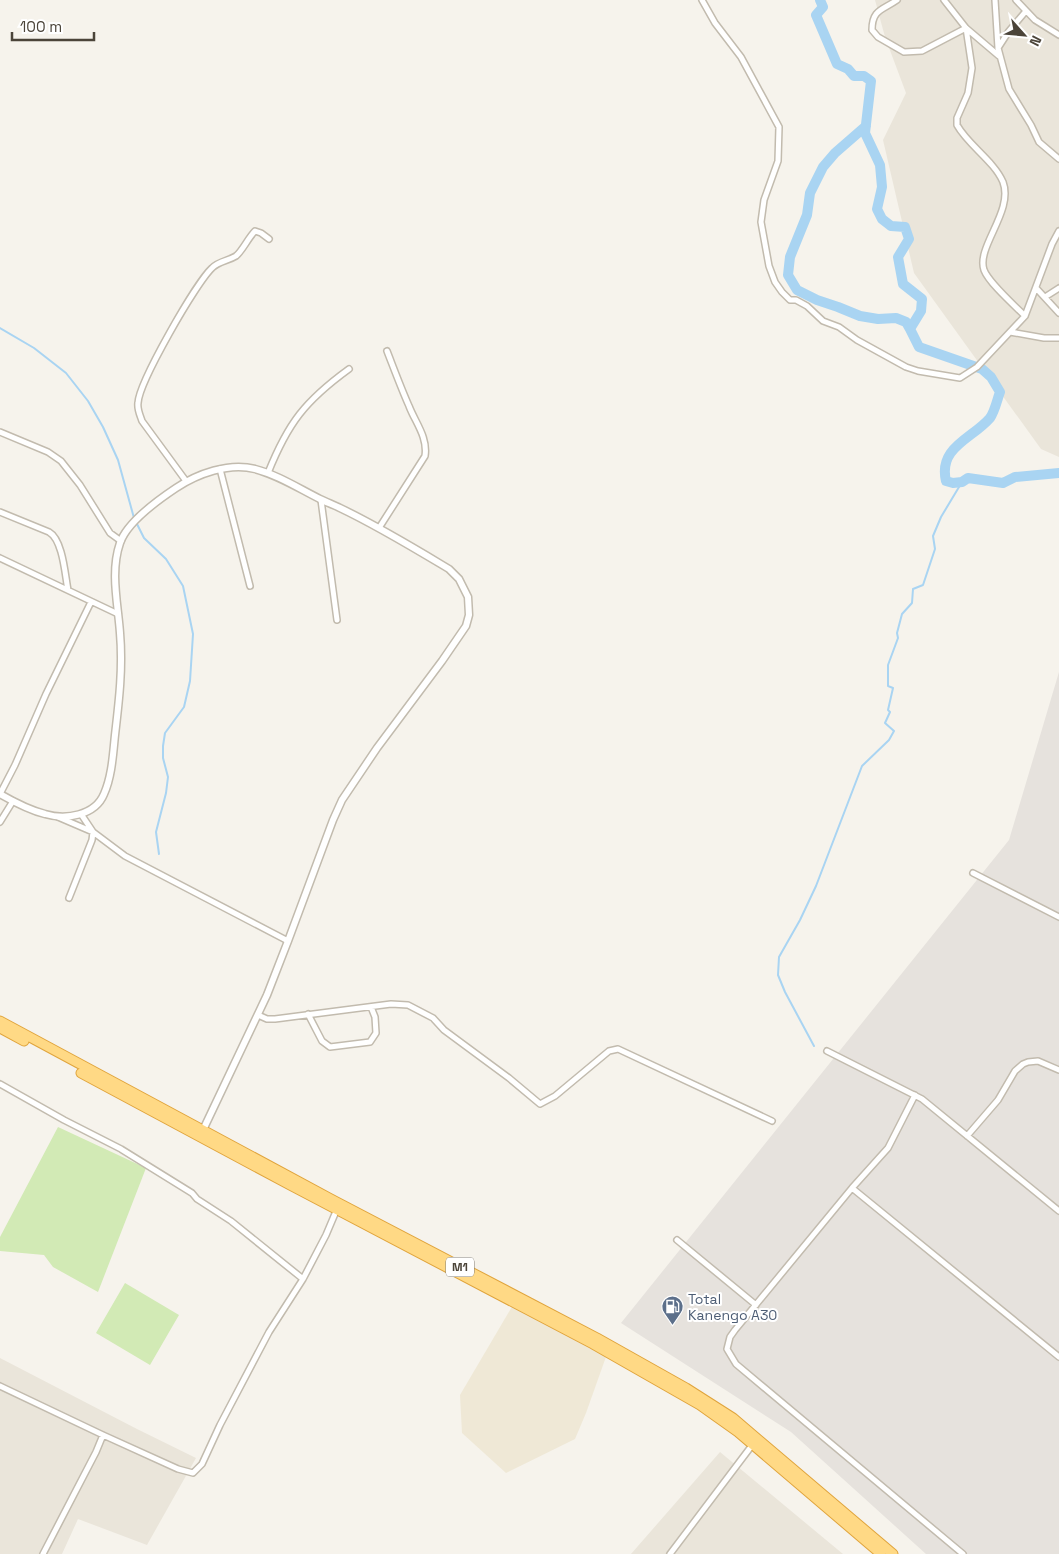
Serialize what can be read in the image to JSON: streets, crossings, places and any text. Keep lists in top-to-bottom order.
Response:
{
  "streets": {
    "highway": ["M1"]
  },
  "places": {
    "fuel station": ["Total Kanengo A30"]
  },
  "scale_bar": "100 m",
  "north": "bottom right"
}
